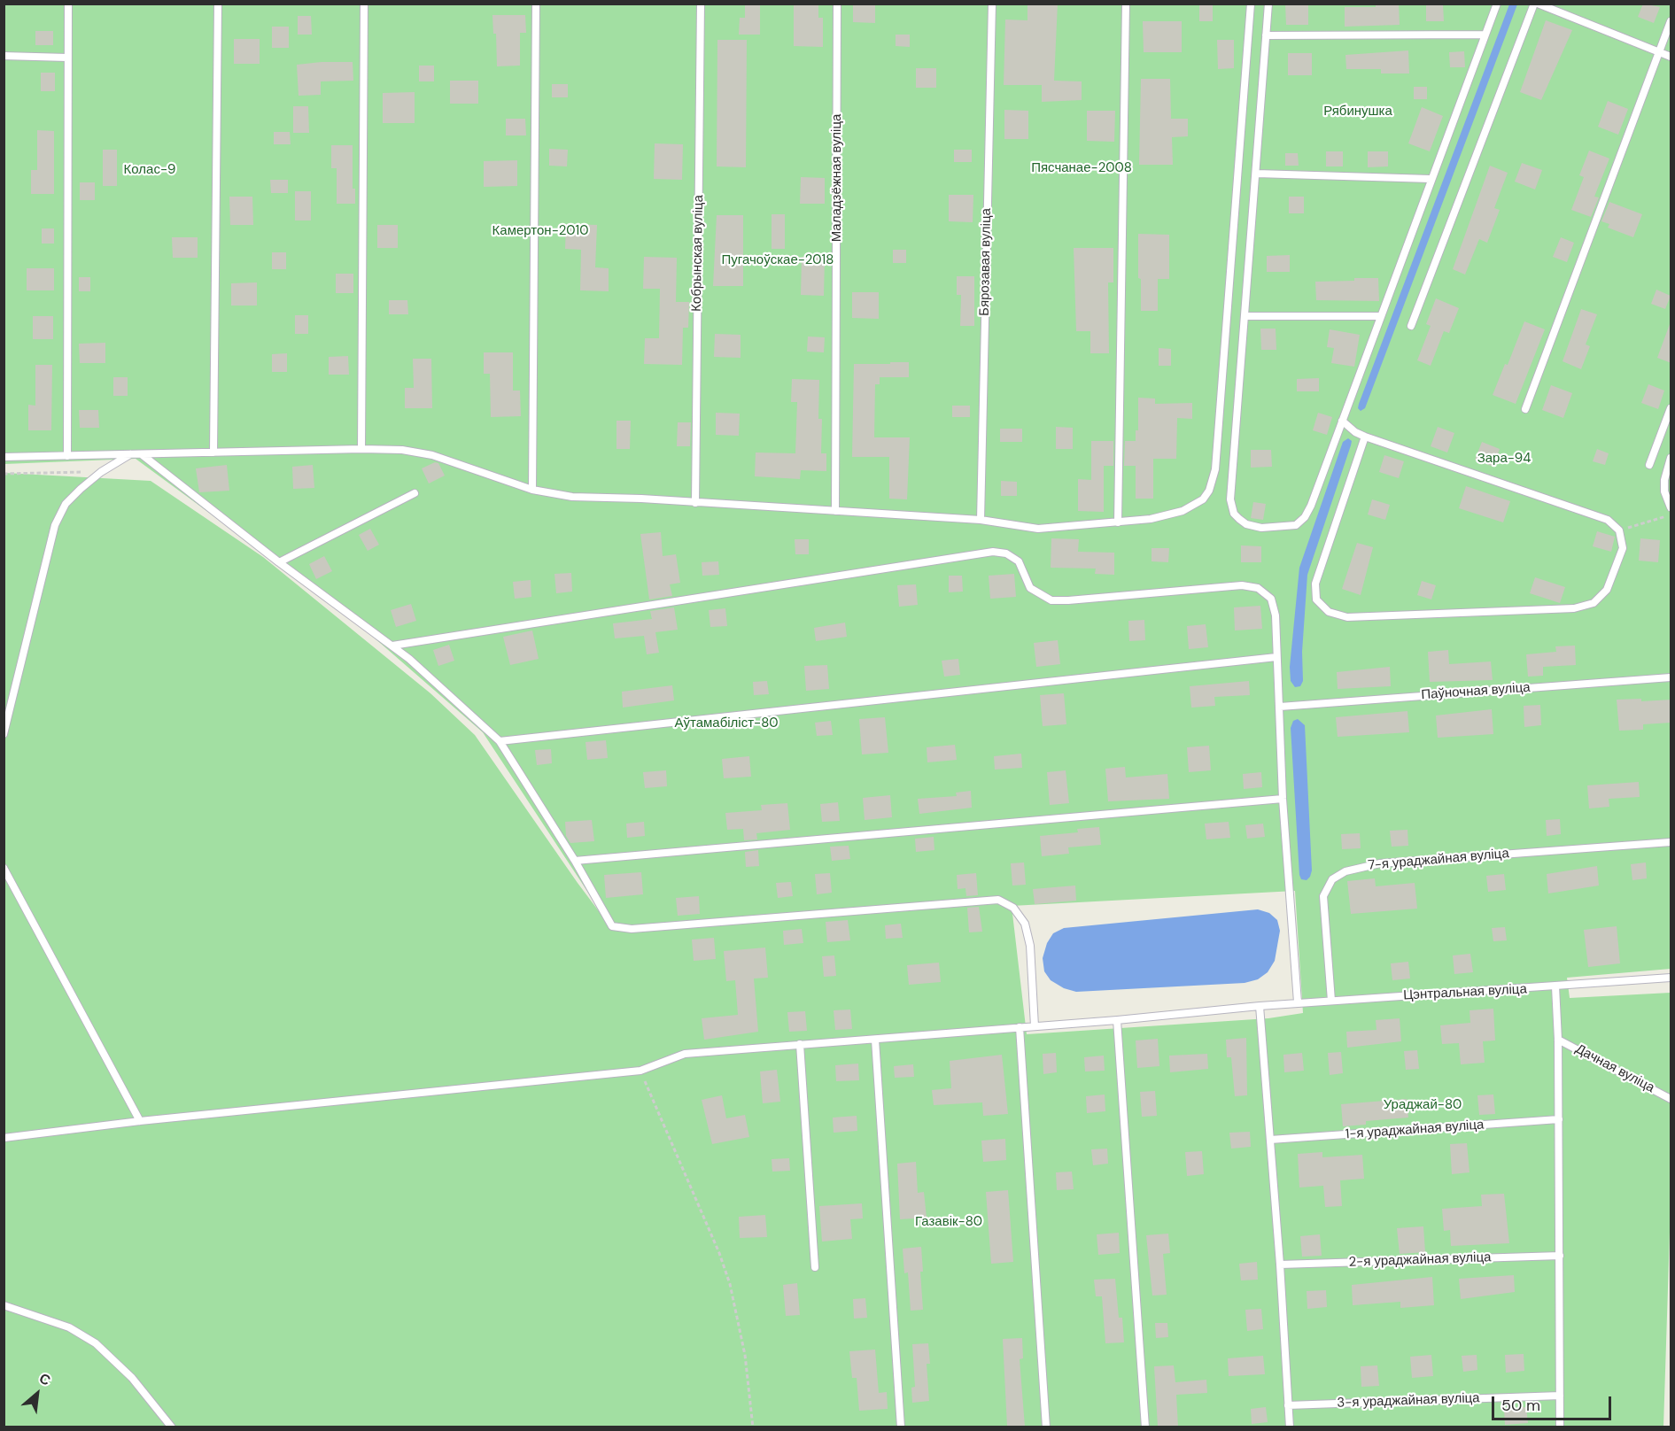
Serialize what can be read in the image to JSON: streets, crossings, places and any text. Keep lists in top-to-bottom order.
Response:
{
  "streets": {
    "lane": [
      "Маладзёжная вуліца",
      "Кобрынская вуліца",
      "Бярозавая вуліца",
      "Паўночная вуліца",
      "7-я ураджайная вуліца",
      "Цэнтральная вуліца",
      "Дачная вуліца",
      "1-я ураджайная вуліца",
      "2-я ураджайная вуліца",
      "3-я ураджайная вуліца"
    ]
  },
  "crossings": [
    ["7-я ураджайная вуліца", "Цэнтральная вуліца"]
  ],
  "parks": [
    "Рябинушка",
    "Пясчанае-2008",
    "Колас-9",
    "Камертон-2010",
    "Пугачоўскае-2018",
    "Зара-94",
    "Аўтамабіліст-80",
    "Ураджай-80",
    "Газавік-80"
  ],
  "scale_bar": "50 m",
  "north": "top right"
}
